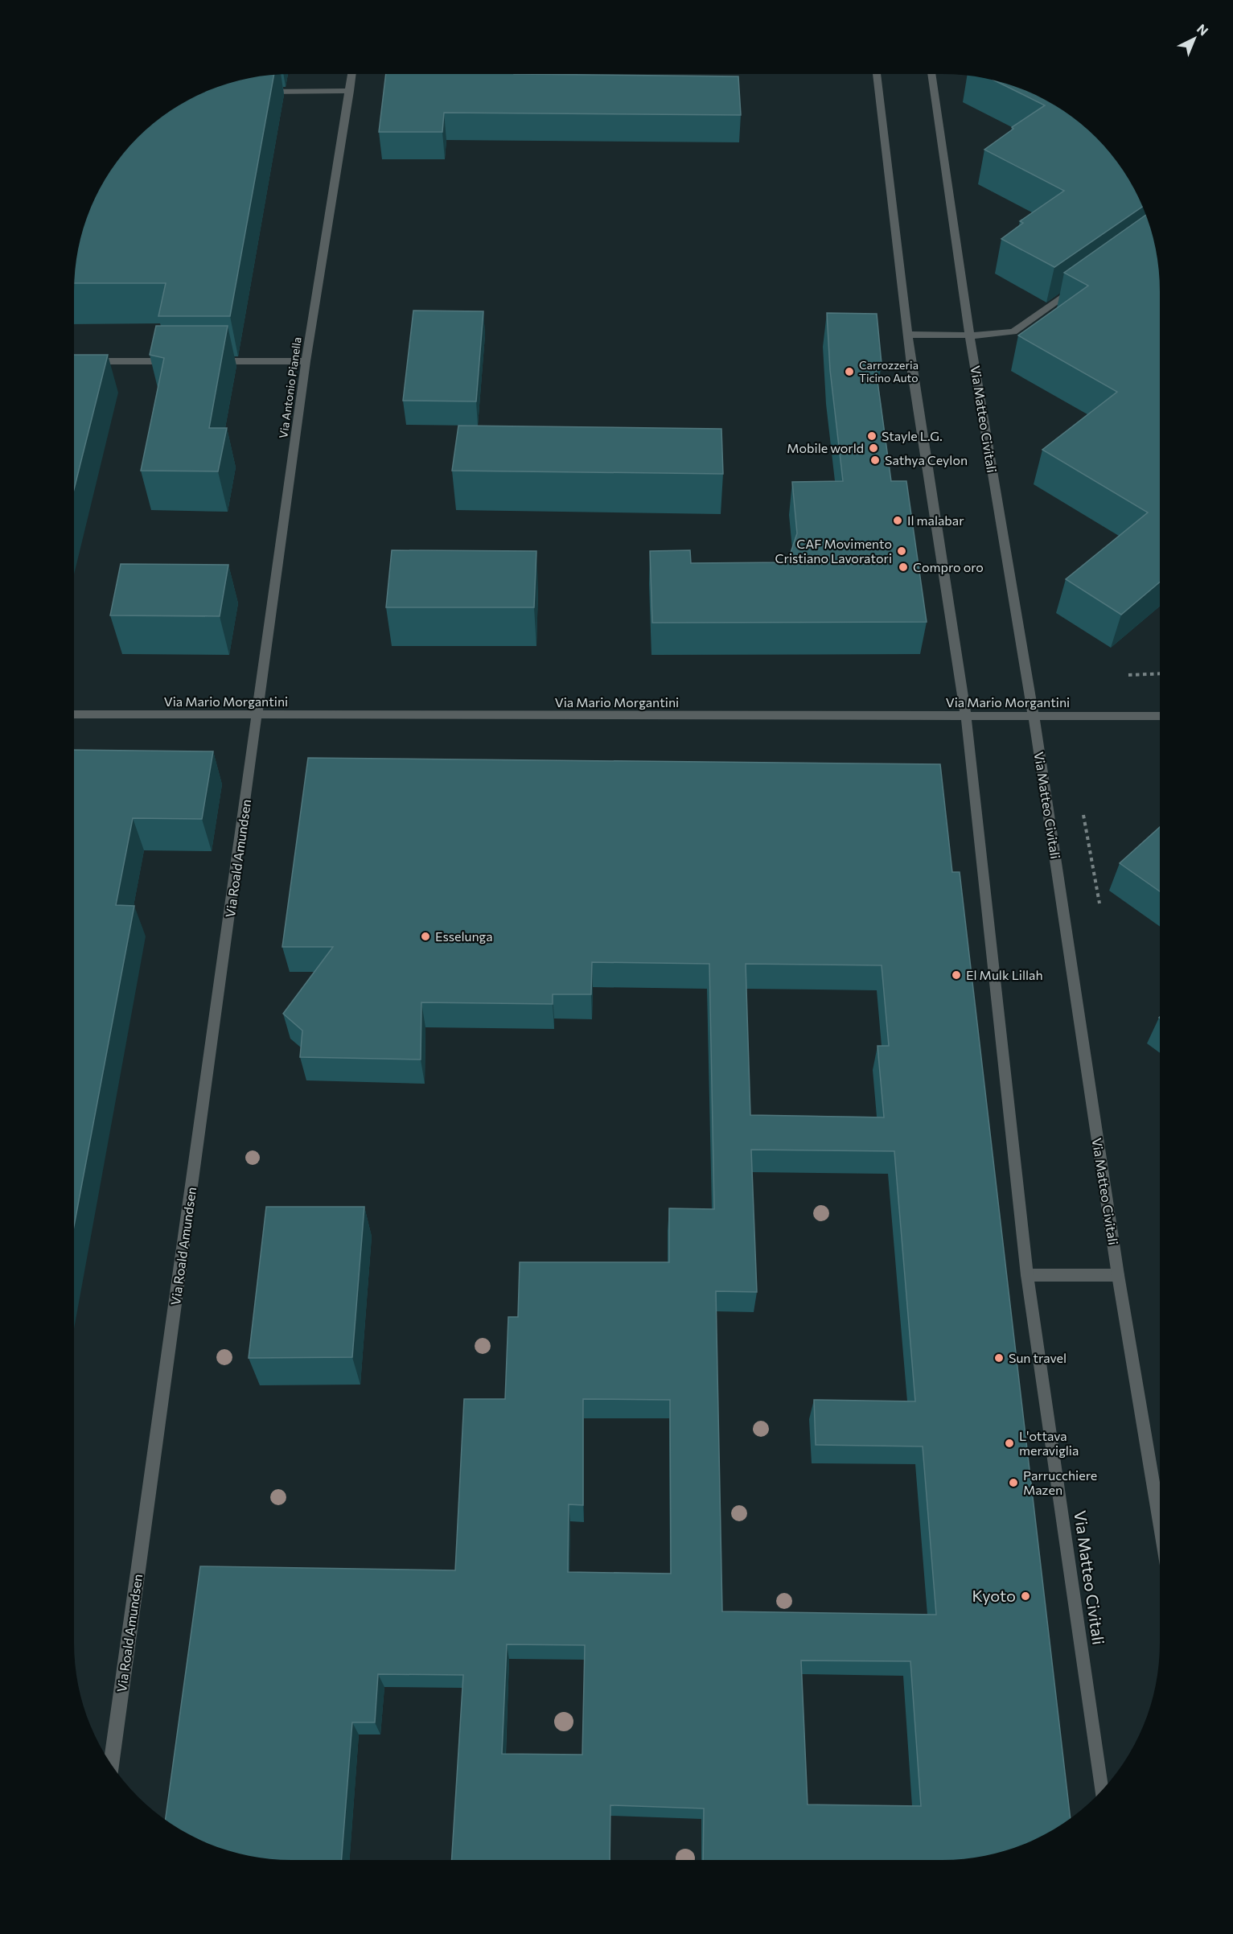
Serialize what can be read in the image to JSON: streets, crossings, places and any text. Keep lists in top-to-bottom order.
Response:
{
  "streets": {
    "street": [
      "Via Antonio Pianella",
      "Via Matteo Civitali",
      "Via Mario Morgantini",
      "Via Roald Amundsen"
    ]
  },
  "crossings": [
    ["Via Antonio Pianella", "Via Mario Morgantini"],
    ["Via Antonio Pianella", "Via Roald Amundsen"],
    ["Via Matteo Civitali", "Via Mario Morgantini"],
    ["Via Mario Morgantini", "Via Roald Amundsen"]
  ],
  "places": [
    "Carrozzeria Ticino Auto",
    "Stayle L.G.",
    "Mobile world",
    "Sathya Ceylon",
    "Il malabar",
    "CAF Movimento Cristiano Lavoratori",
    "Compro oro",
    "Esselunga",
    "El Mulk Lillah",
    "Sun travel",
    "L'ottava meraviglia",
    "Parrucchiere Mazen",
    "Kyoto"
  ],
  "north": "top right"
}
